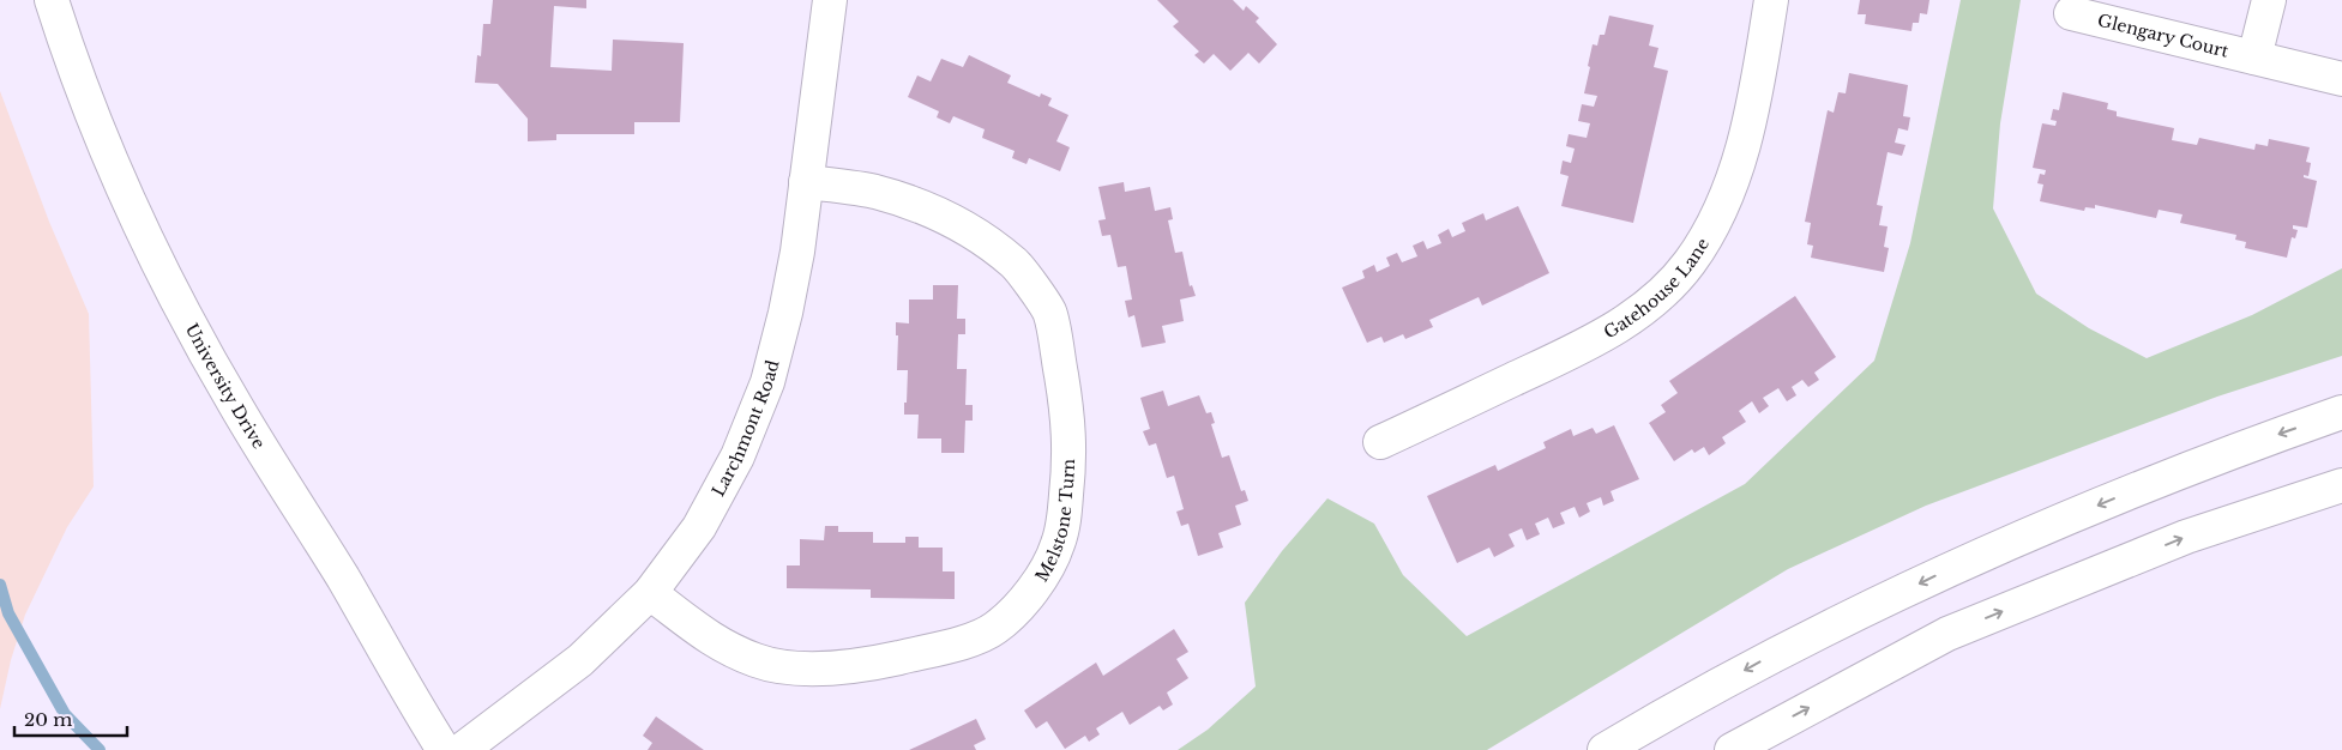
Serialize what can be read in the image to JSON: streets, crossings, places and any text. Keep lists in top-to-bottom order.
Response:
{
  "streets": {
    "main road": [
      "Glengary Court",
      "Gatehouse Lane",
      "University Drive",
      "Larchmont Road",
      "Melstone Turn"
    ]
  },
  "crossings": [
    ["Larchmont Road", "Melstone Turn"]
  ],
  "scale_bar": "20 m"
}
